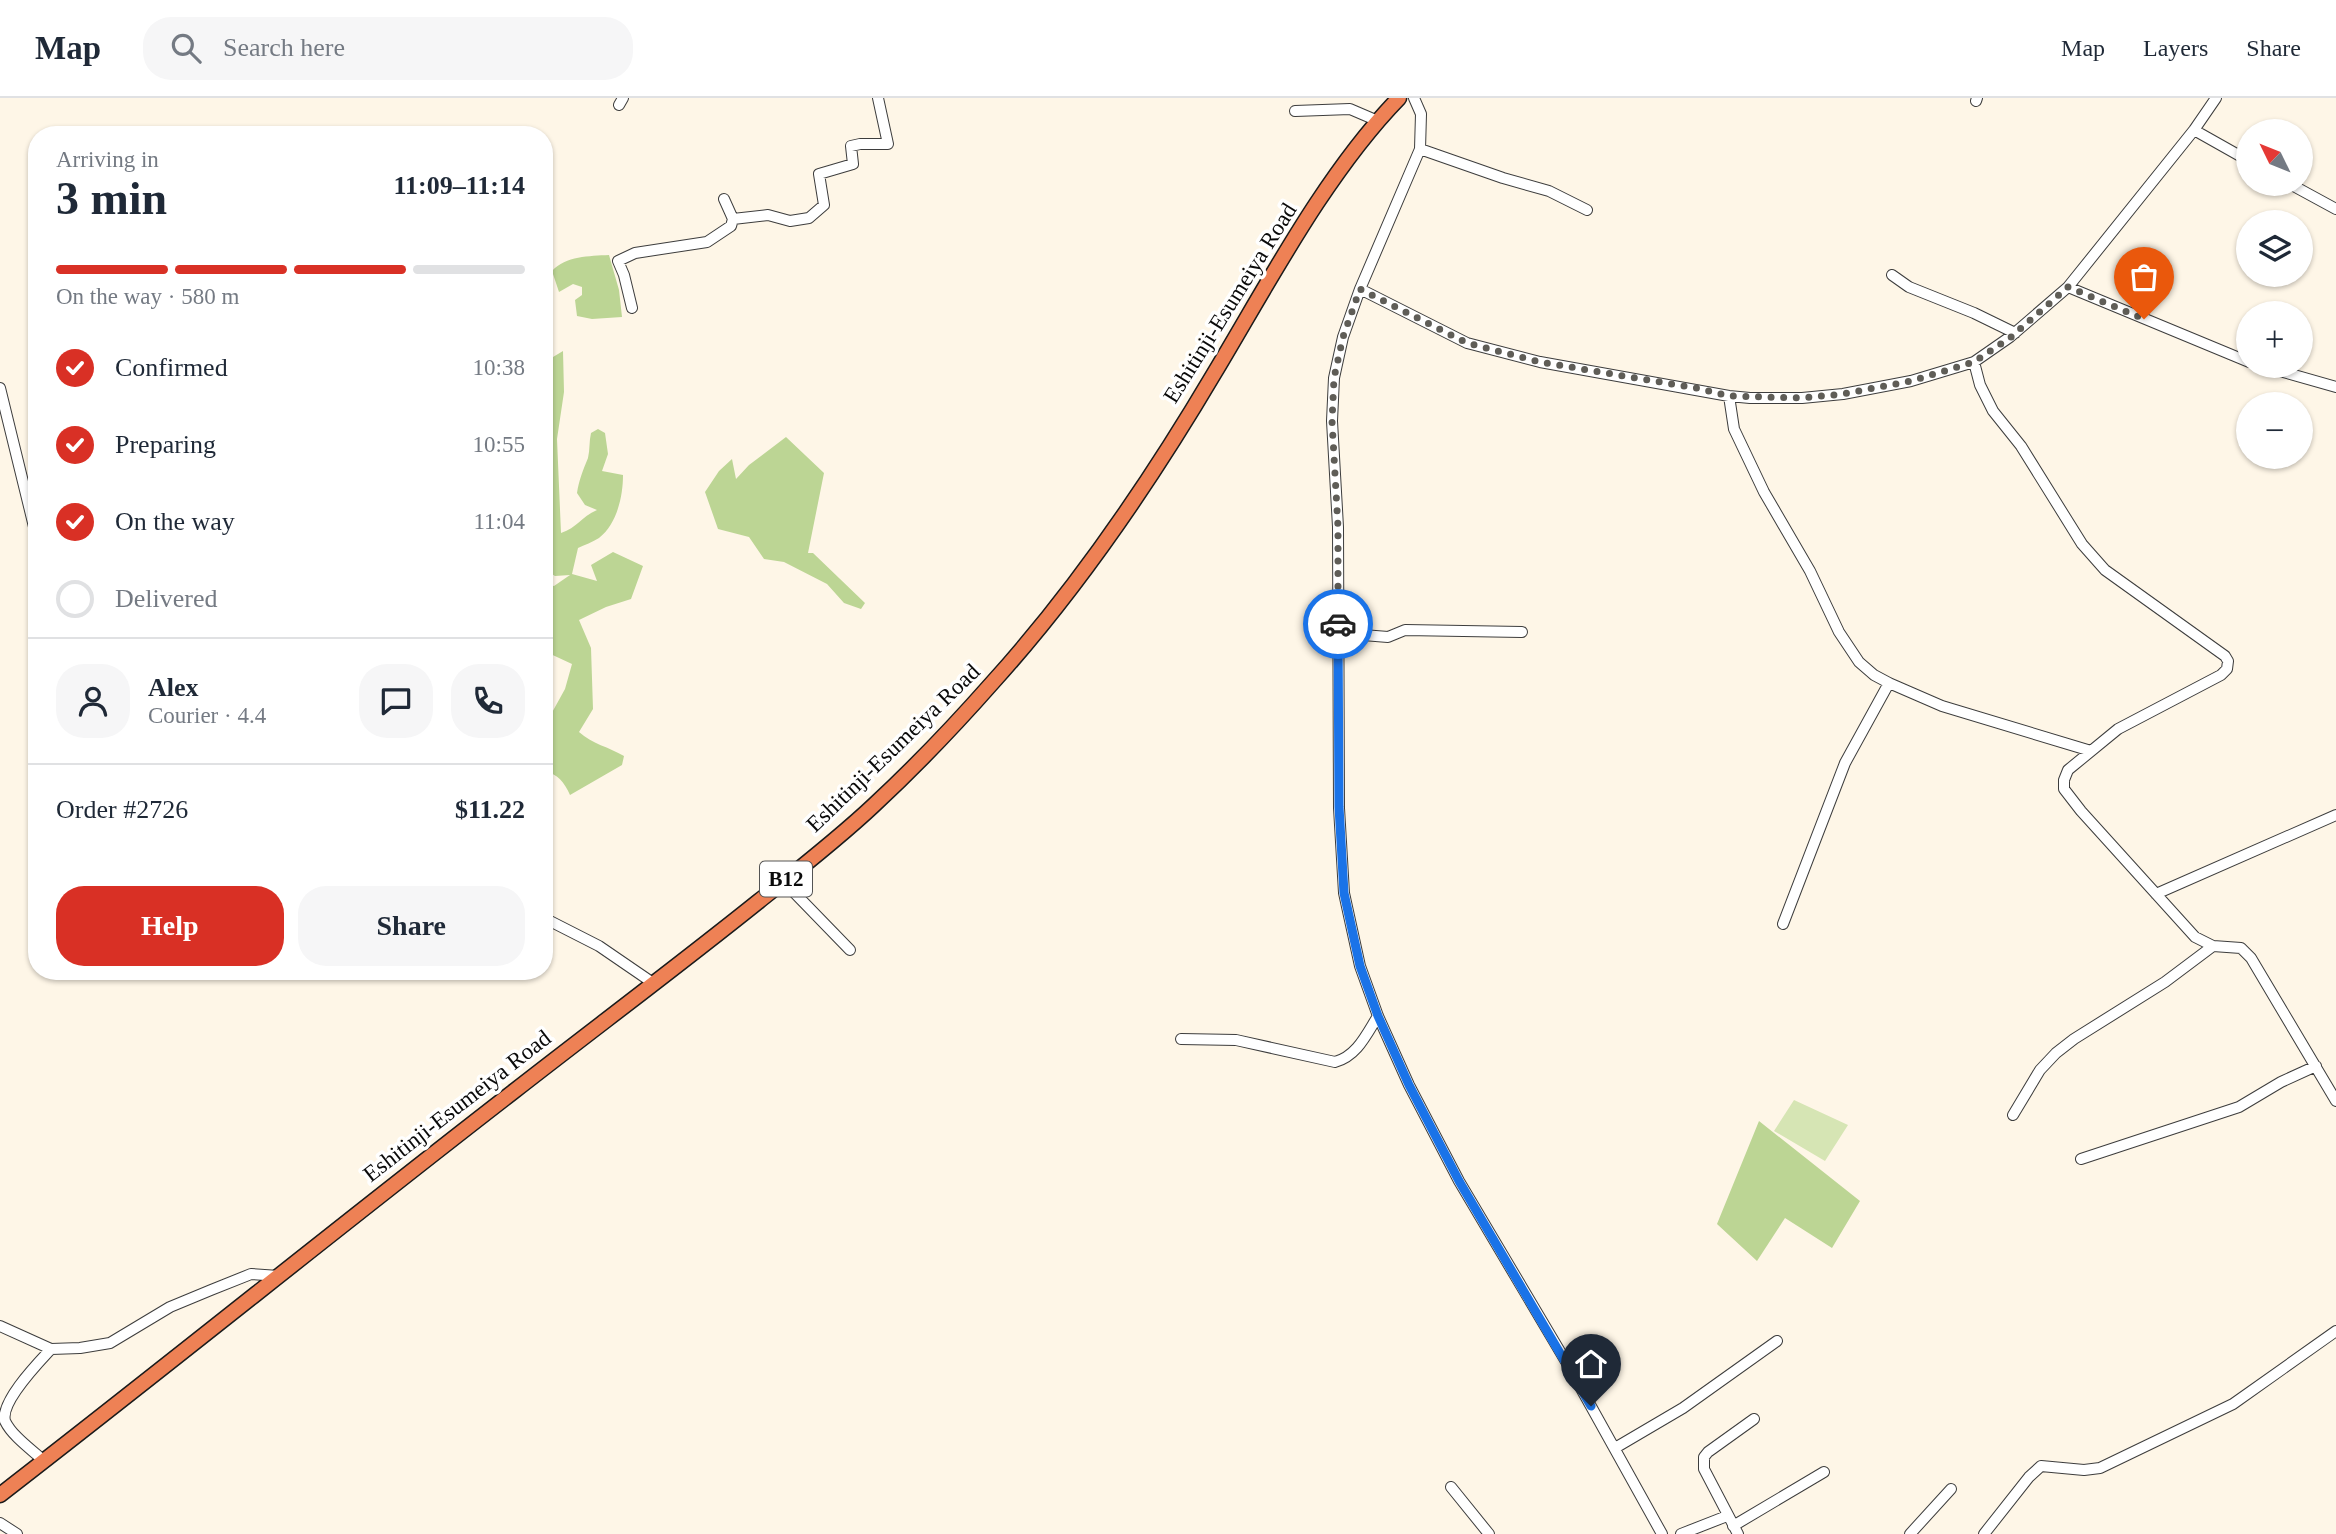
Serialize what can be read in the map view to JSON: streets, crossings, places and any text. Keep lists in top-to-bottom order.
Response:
{
  "streets": {
    "highway": ["Eshitinji-Esumeiya Road", "B12"]
  },
  "north": "top left",
  "page": {
    "header": "Map",
    "search": "Search here",
    "nav": ["Map", "Layers", "Share"],
    "map_buttons": ["+", "−"],
    "heading": ["3 min", "Arriving in", "11:09–11:14"],
    "panel": [
      "Alex",
      "Courier · 4.4",
      "Order #2726",
      "$11.22"
    ],
    "bar": "On the way · 580 m",
    "list": [
      ["Confirmed", "10:38"],
      ["Preparing", "10:55"],
      ["On the way", "11:04"],
      "Delivered"
    ],
    "buttons": ["Help", "Share"]
  }
}
